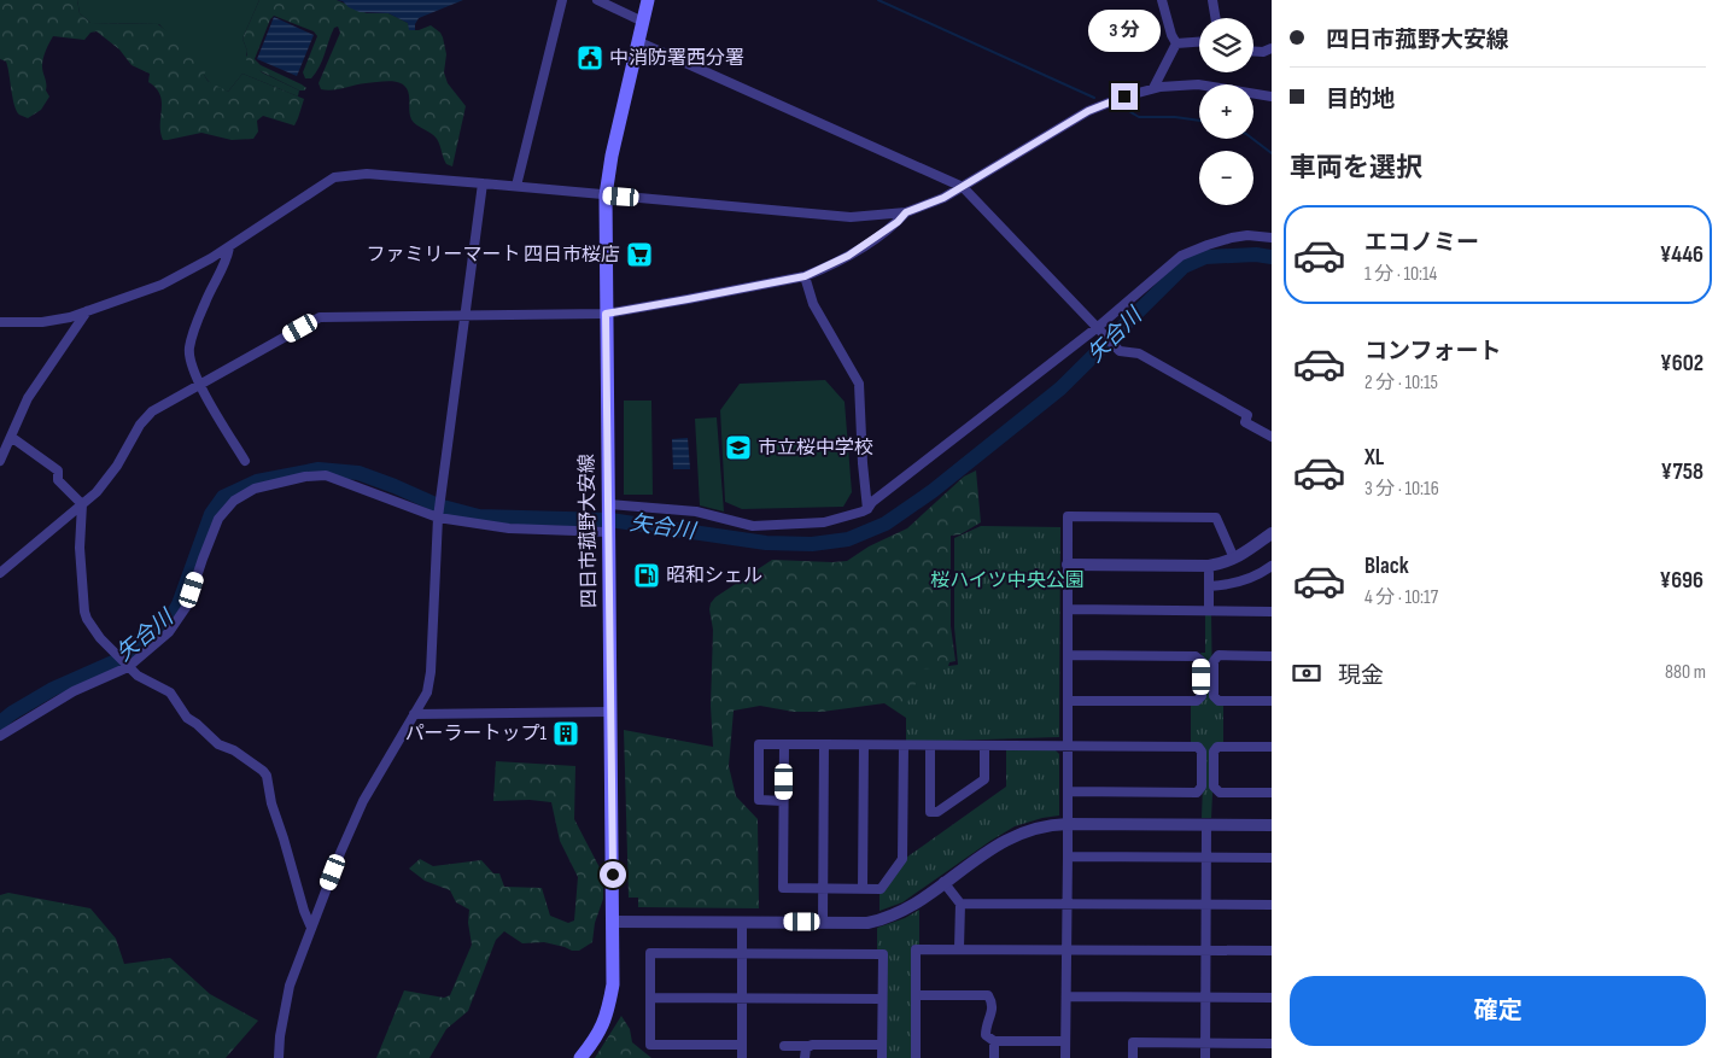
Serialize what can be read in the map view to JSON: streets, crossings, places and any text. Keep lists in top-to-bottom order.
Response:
{
  "streets": {
    "main road": ["四日市菰野大安線"]
  },
  "water": ["矢合川"],
  "parks": ["桜ハイツ中央公園"],
  "places": {
    "public building": ["中消防署西分署"],
    "supermarket": ["ファミリーマート 四日市桜店"],
    "school or university": ["市立桜中学校"],
    "fuel station": ["昭和シェル"],
    "building": ["パーラートップ1"]
  },
  "page": {
    "banner": ["四日市菰野大安線", "目的地"],
    "bubble": "3 分",
    "map_buttons": ["+", "−"],
    "heading": "車両を選択",
    "list": [
      {
        "name": "エコノミー",
        "note": "1 分 · 10:14",
        "value": "¥446"
      },
      {
        "name": "コンフォート",
        "note": "2 分 · 10:15",
        "value": "¥602"
      },
      {
        "name": "XL",
        "note": "3 分 · 10:16",
        "value": "¥758"
      },
      {
        "name": "Black",
        "note": "4 分 · 10:17",
        "value": "¥696"
      }
    ],
    "pay": ["現金", "880 m"],
    "buttons": "確定"
  }
}
